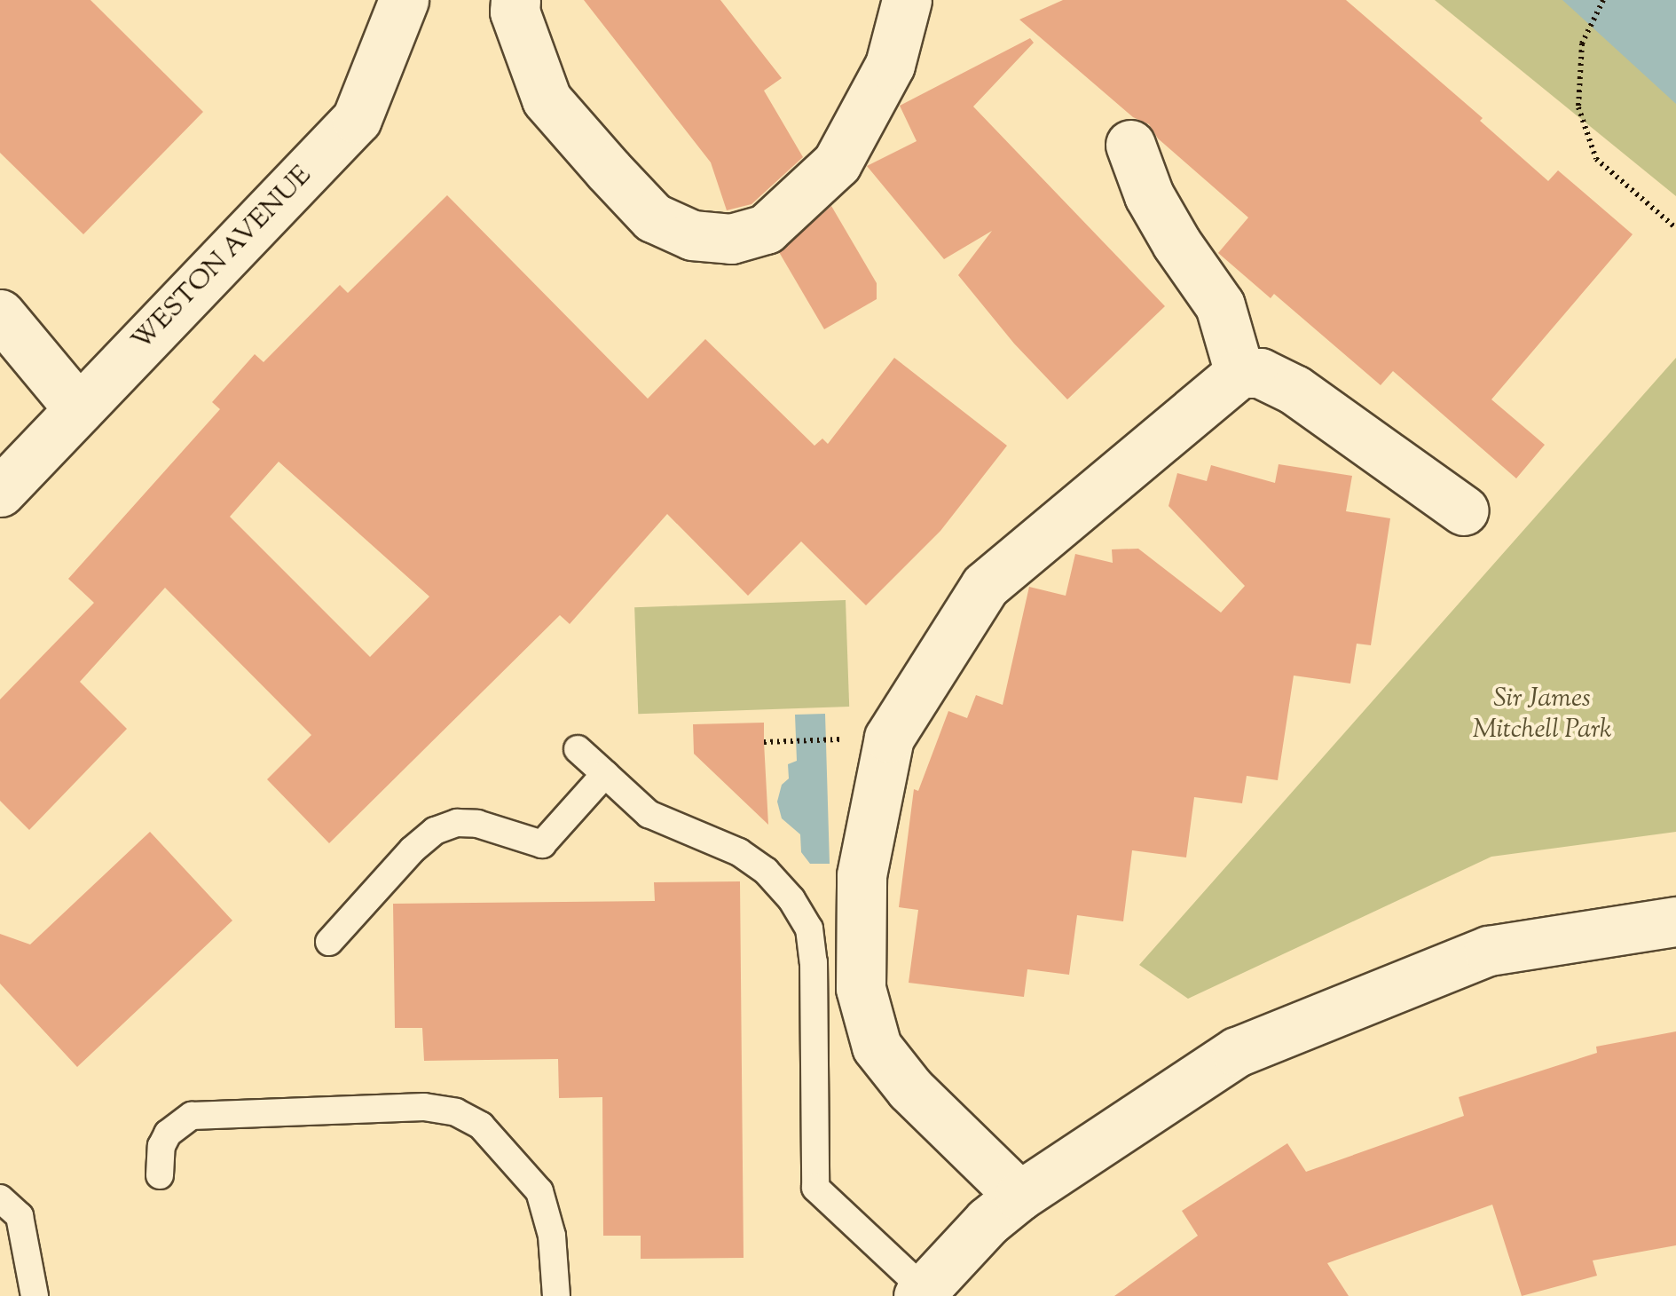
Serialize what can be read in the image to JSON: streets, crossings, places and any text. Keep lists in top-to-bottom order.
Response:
{
  "streets": {
    "street": ["WESTON AVENUE"]
  },
  "parks": ["Sir James Mitchell Park"]
}
